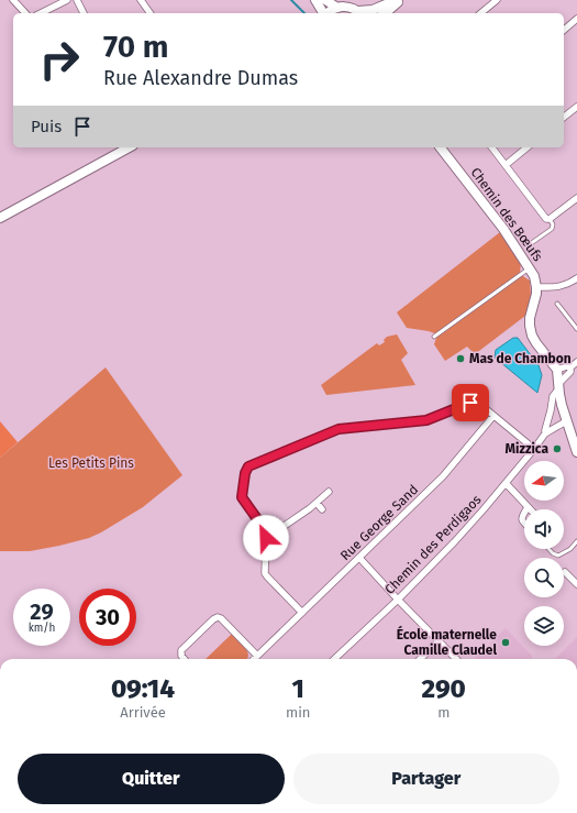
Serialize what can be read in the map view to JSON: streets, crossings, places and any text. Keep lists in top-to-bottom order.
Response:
{
  "streets": {
    "street": ["Chemin des Bœufs", "Rue George Sand", "Chemin des Perdigaos"]
  },
  "parks": ["Les Petits Pins"],
  "places": ["Mas de Chambon", "Mizzica", "École maternelle Camille Claudel"],
  "north": "left",
  "page": {
    "turn": ["70 m", "Rue Alexandre Dumas"],
    "then": "Puis",
    "speed": "29 km/h",
    "limit": "30",
    "eta": [
      "09:14",
      "Arrivée",
      "1",
      "min",
      "290",
      "m"
    ],
    "buttons": ["Quitter", "Partager"]
  }
}
